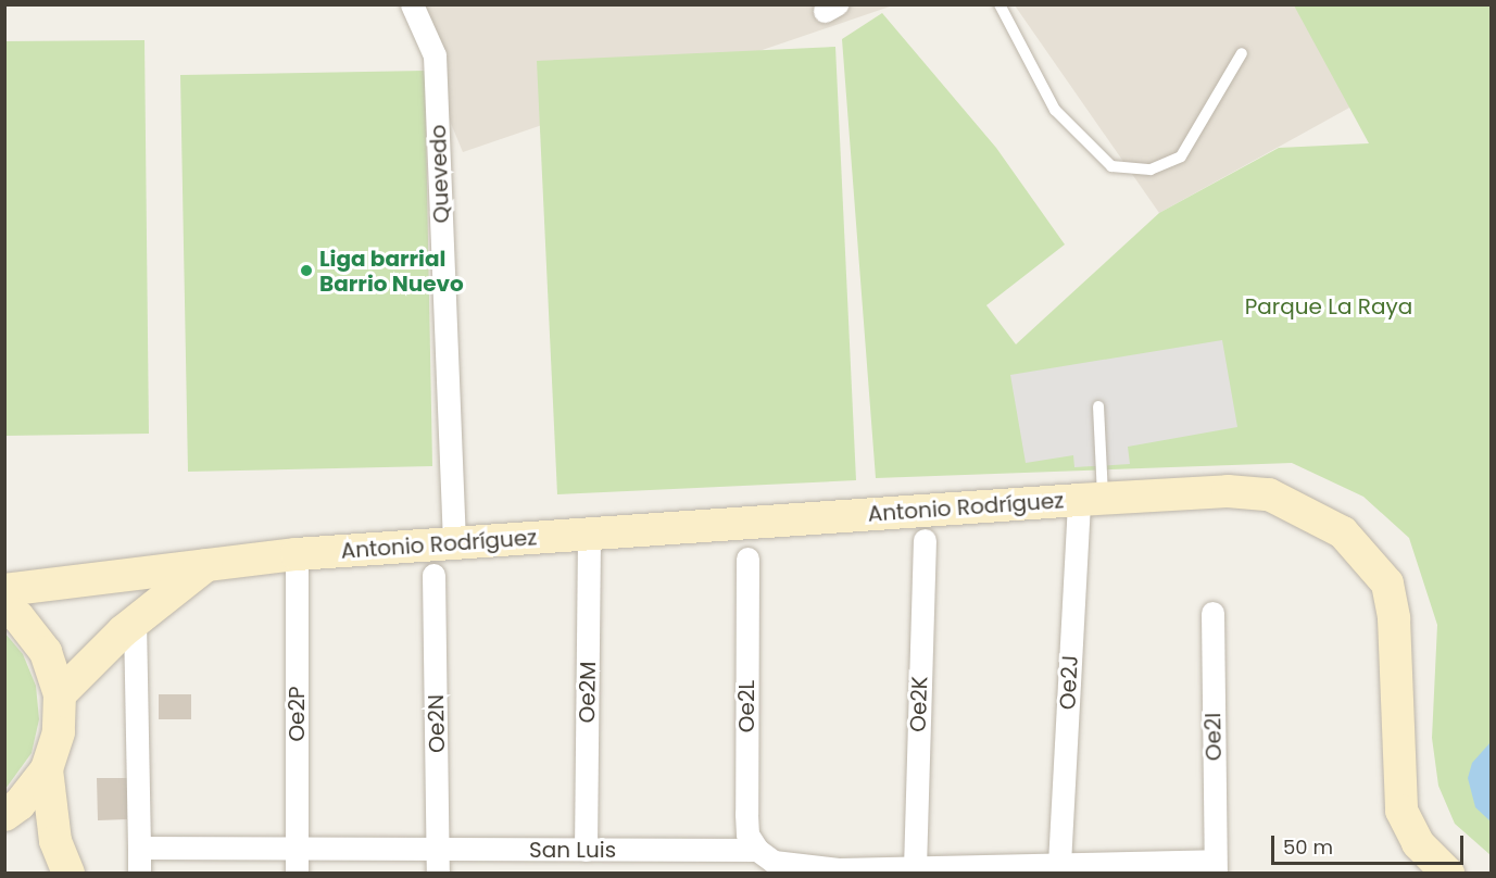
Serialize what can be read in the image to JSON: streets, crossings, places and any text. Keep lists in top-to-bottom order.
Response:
{
  "streets": {
    "street": [
      "Quevedo",
      "Antonio Rodríguez",
      "Oe2J",
      "Oe2M",
      "Oe2K",
      "Oe2L",
      "Oe2P",
      "Oe2N",
      "Oe2I",
      "San Luis"
    ]
  },
  "crossings": [
    ["Quevedo", "Antonio Rodríguez"],
    ["Antonio Rodríguez", "Oe2J"],
    ["Antonio Rodríguez", "Oe2M"],
    ["Antonio Rodríguez", "Oe2P"],
    ["Oe2J", "San Luis"],
    ["Oe2M", "San Luis"],
    ["Oe2K", "San Luis"],
    ["Oe2L", "San Luis"],
    ["Oe2P", "San Luis"],
    ["Oe2N", "San Luis"],
    ["Oe2I", "San Luis"]
  ],
  "parks": ["Parque La Raya"],
  "places": ["Liga barrial Barrio Nuevo"],
  "scale_bar": "50 m"
}
